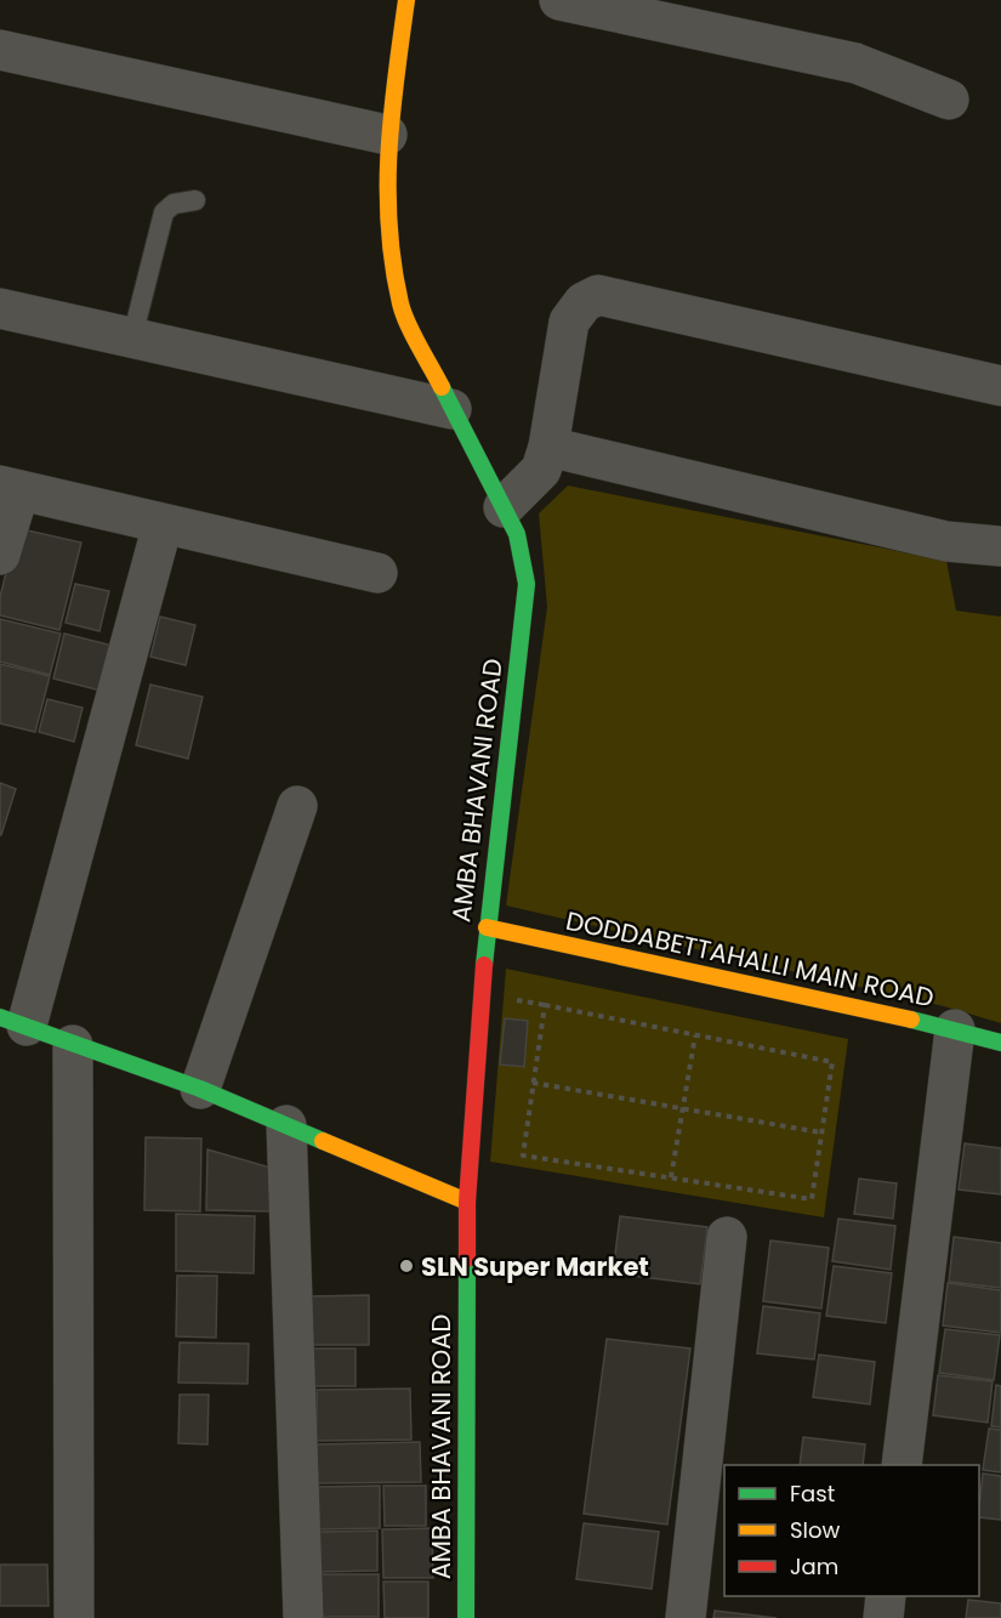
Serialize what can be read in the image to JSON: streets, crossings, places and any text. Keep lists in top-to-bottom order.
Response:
{
  "streets": {
    "street": ["AMBA BHAVANI ROAD", "DODDABETTAHALLI MAIN ROAD"]
  },
  "crossings": [
    ["AMBA BHAVANI ROAD", "DODDABETTAHALLI MAIN ROAD"]
  ],
  "places": ["SLN Super Market"],
  "legend": ["Fast", "Slow", "Jam"]
}
